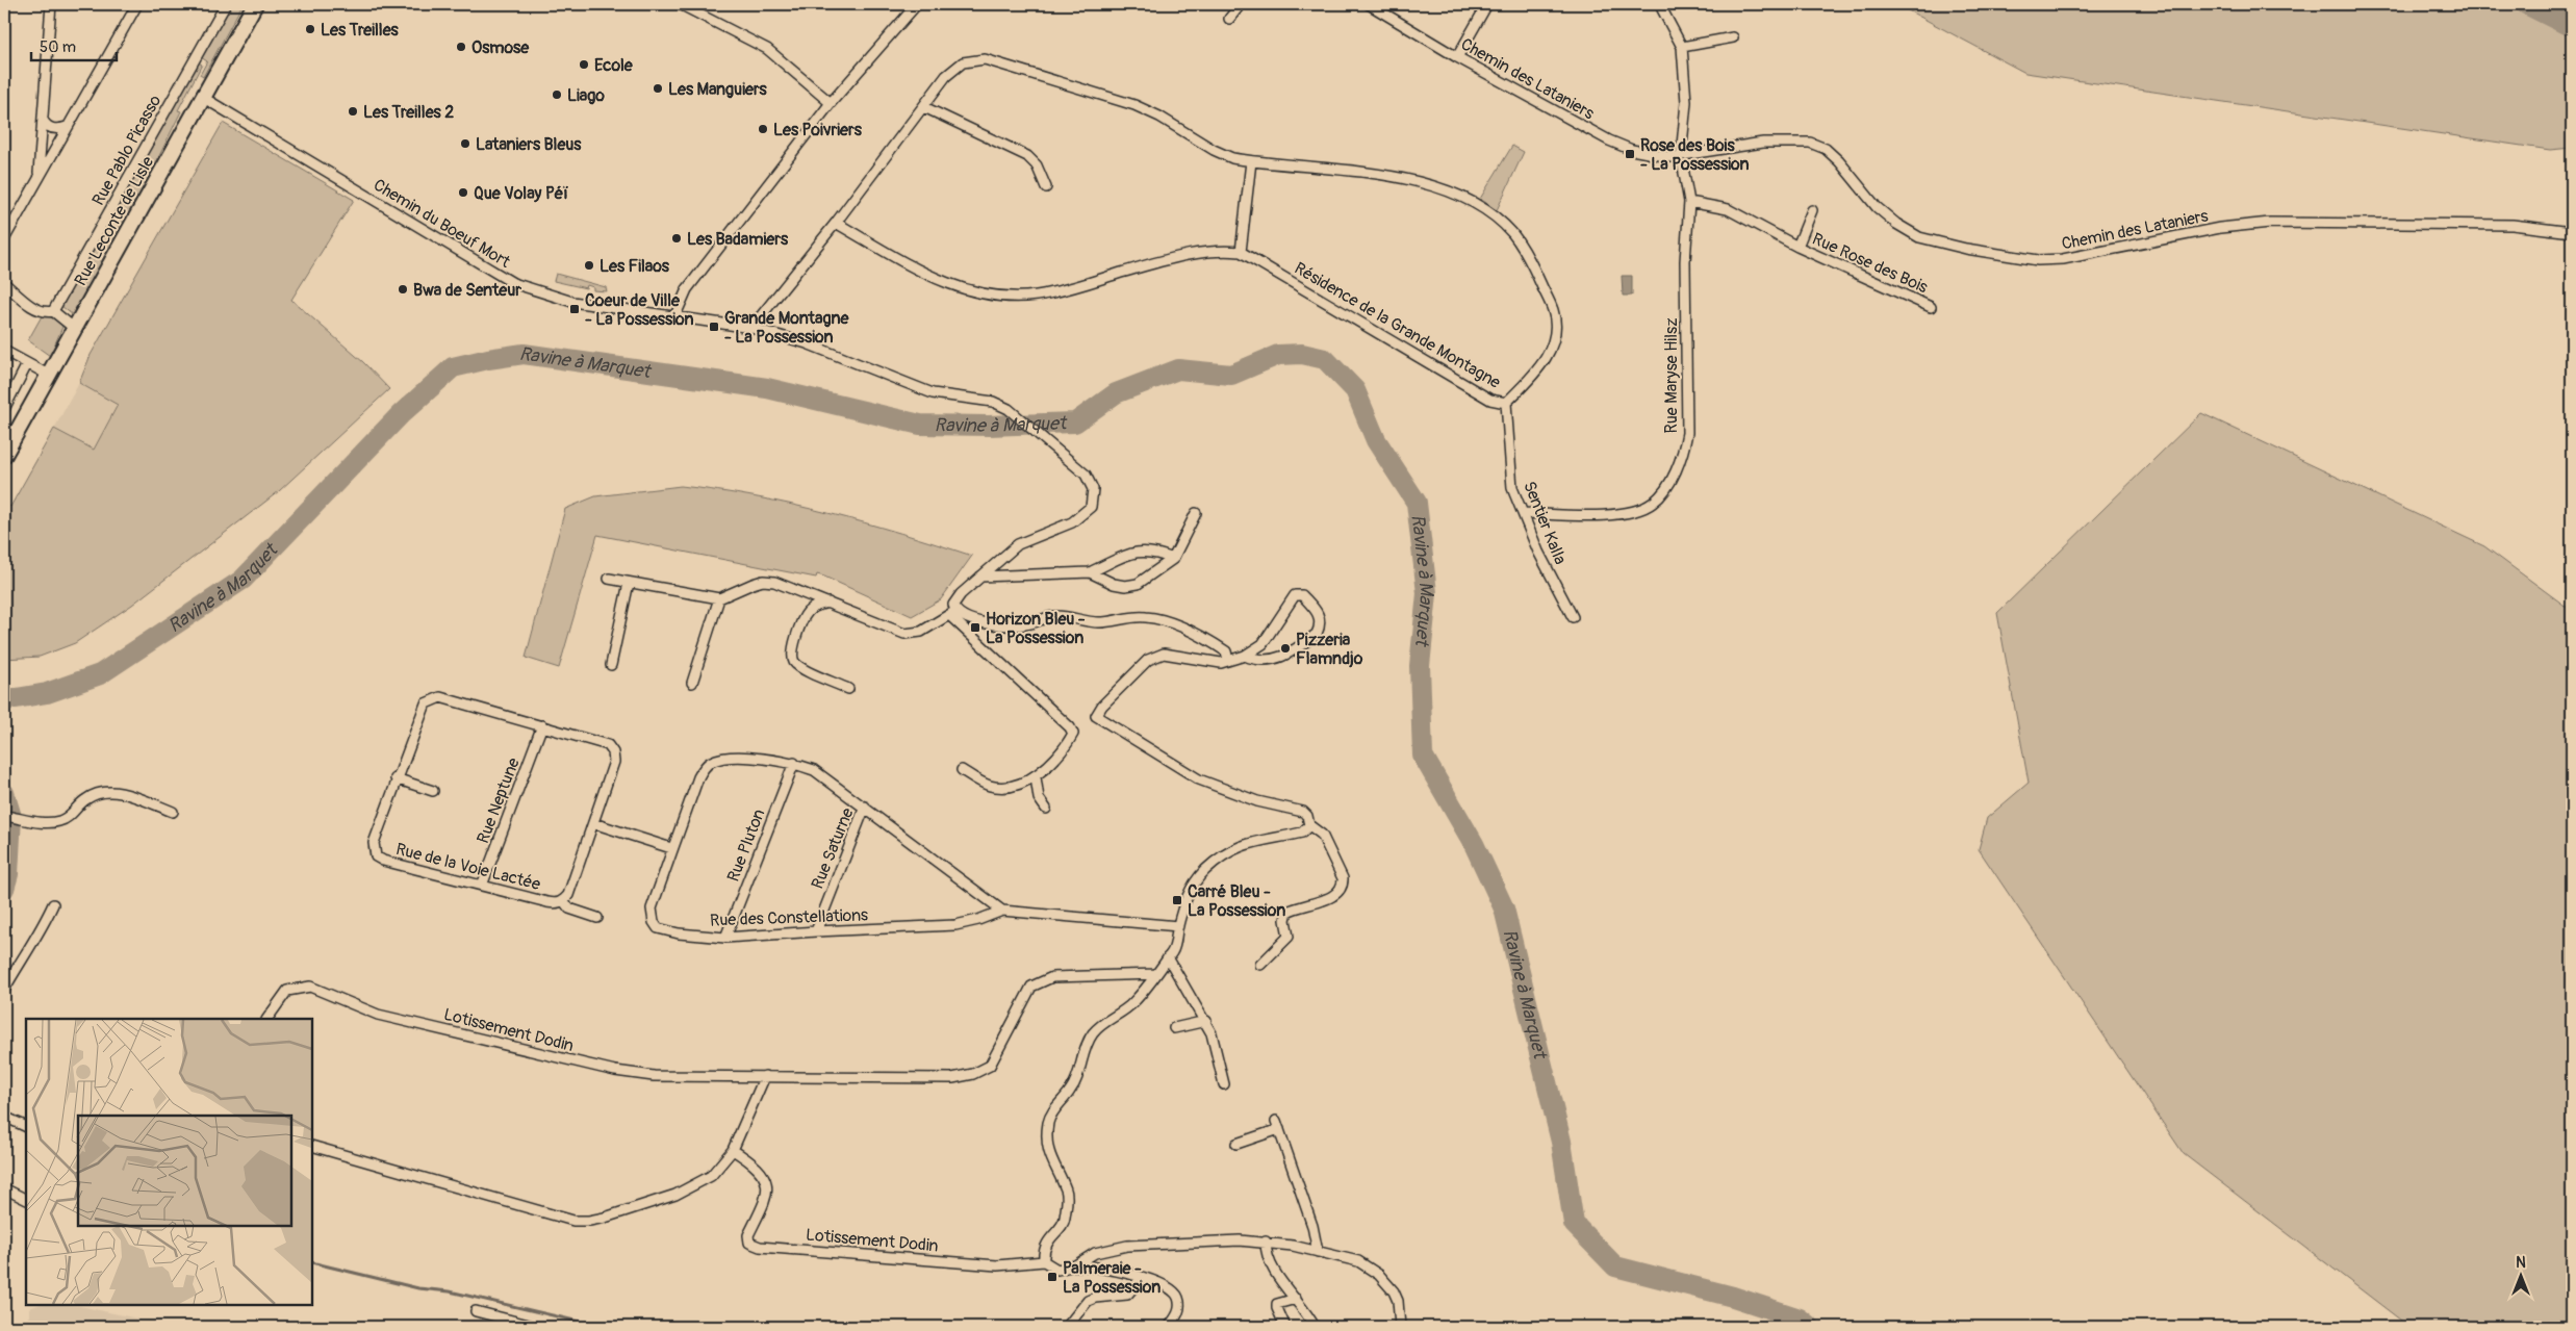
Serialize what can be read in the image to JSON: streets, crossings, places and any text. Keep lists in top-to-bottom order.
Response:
{
  "streets": {
    "main road": ["Rue Leconte de Lisle"],
    "street": [
      "Chemin des Lataniers",
      "Rue Pablo Picasso",
      "Chemin du Boeuf Mort",
      "Rue Rose des Bois",
      "Résidence de la Grande Montagne",
      "Rue Maryse Hilsz",
      "Sentier Kalla",
      "Rue Neptune",
      "Rue Pluton",
      "Rue Saturne",
      "Rue de la Voie Lactée",
      "Rue des Constellations",
      "Lotissement Dodin"
    ]
  },
  "crossings": [
    ["Rue Leconte de Lisle", "Chemin du Boeuf Mort"],
    ["Chemin du Boeuf Mort", "Résidence de la Grande Montagne"],
    ["Rue Rose des Bois", "Rue Maryse Hilsz"],
    ["Résidence de la Grande Montagne", "Sentier Kalla"],
    ["Rue Maryse Hilsz", "Sentier Kalla"],
    ["Rue Neptune", "Rue de la Voie Lactée"],
    ["Rue Pluton", "Rue des Constellations"],
    ["Rue Saturne", "Rue des Constellations"]
  ],
  "water": ["Ravine à Marquet"],
  "places": {
    "other": [
      "Les Treilles",
      "Osmose",
      "Ecole",
      "Les Manguiers",
      "Liago",
      "Les Treilles 2",
      "Les Poivriers",
      "Lataniers Bleus",
      "Que Volay Péï",
      "Les Badamiers",
      "Les Filaos",
      "Bwa de Senteur",
      "Pizzeria Flamndjo"
    ],
    "transit": [
      "Rose des Bois - La Possession",
      "Coeur de Ville - La Possession",
      "Grande Montagne - La Possession",
      "Horizon Bleu - La Possession",
      "Carré Bleu - La Possession",
      "Palmeraie - La Possession"
    ]
  },
  "scale_bar": "50 m",
  "north": "top"
}
